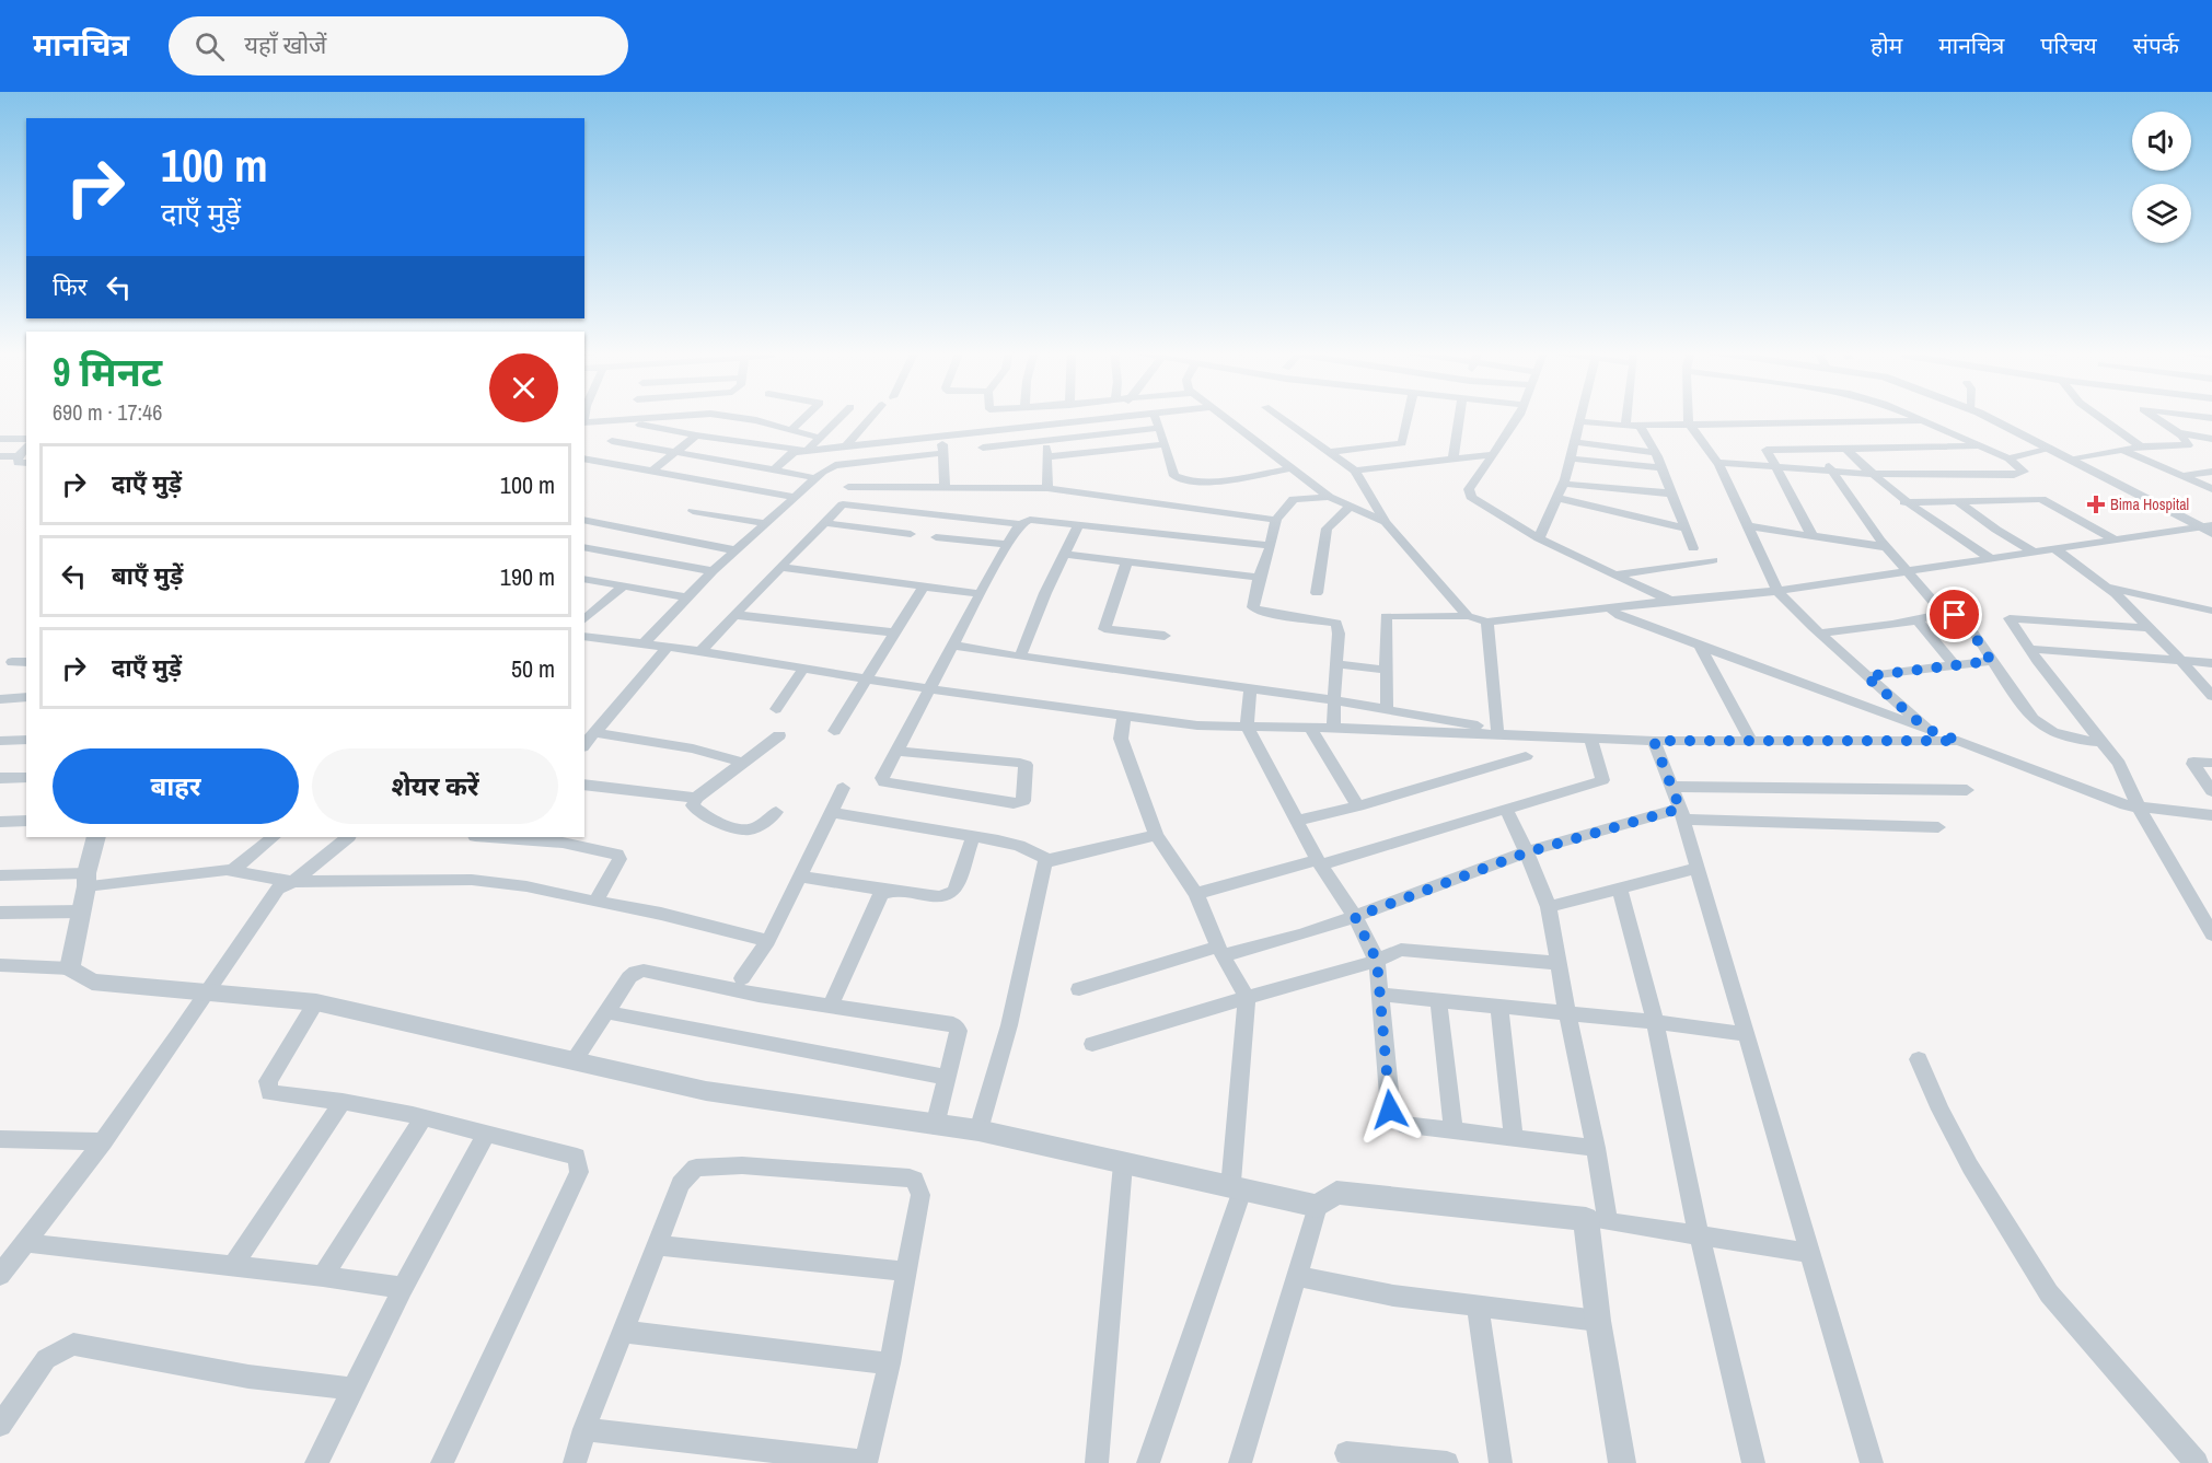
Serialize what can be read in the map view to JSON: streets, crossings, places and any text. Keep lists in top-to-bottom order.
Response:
{
  "places": {
    "health": ["Bima Hospital"]
  },
  "page": {
    "header": "मानचित्र",
    "search": "यहाँ खोजें",
    "nav": [
      "होम",
      "मानचित्र",
      "परिचय",
      "संपर्क"
    ],
    "turn": ["100 m", "दाएँ मुड़ें"],
    "then": "फिर",
    "heading": ["9 मिनट", "690 m · 17:46"],
    "list": [
      {
        "name": "दाएँ मुड़ें",
        "value": "100 m"
      },
      {
        "name": "बाएँ मुड़ें",
        "value": "190 m"
      },
      {
        "name": "दाएँ मुड़ें",
        "value": "50 m"
      }
    ],
    "buttons": ["बाहर", "शेयर करें"]
  }
}
